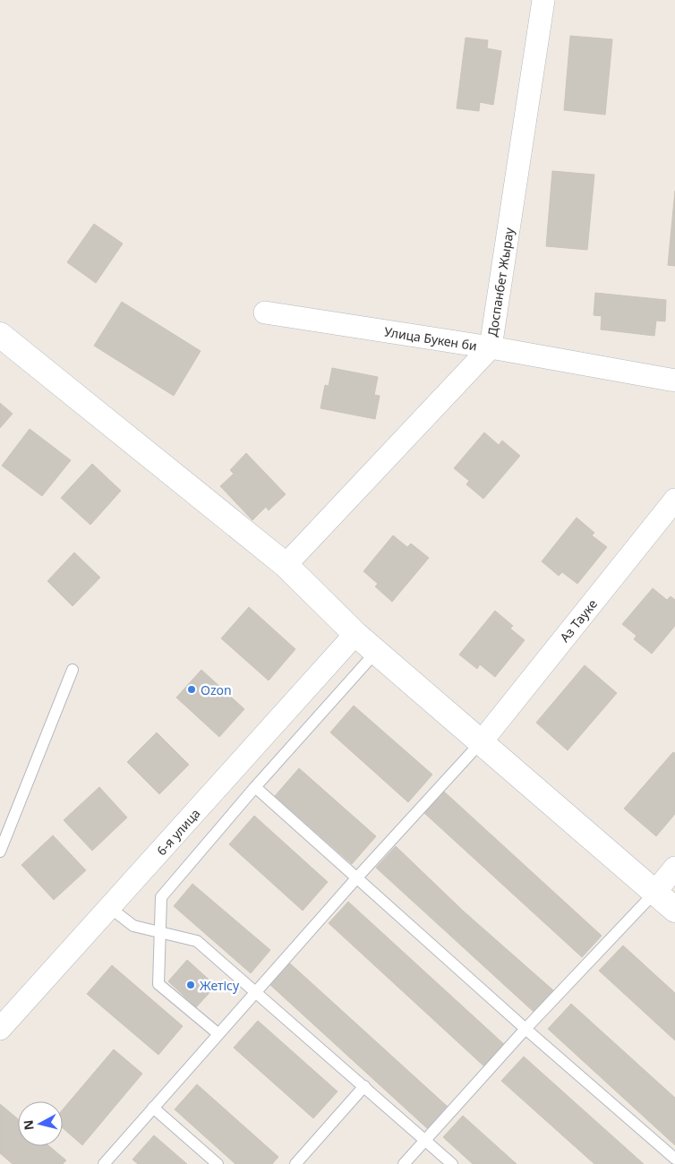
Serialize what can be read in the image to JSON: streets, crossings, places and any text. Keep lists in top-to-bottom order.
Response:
{
  "streets": {
    "street": [
      "Доспанбет Жырау",
      "Улица Букен би",
      "Аз Тауке",
      "6-я улица"
    ]
  },
  "crossings": [
    ["Доспанбет Жырау", "Улица Букен би"]
  ],
  "places": ["Ozon", "Жетісу"],
  "north": "left"
}
